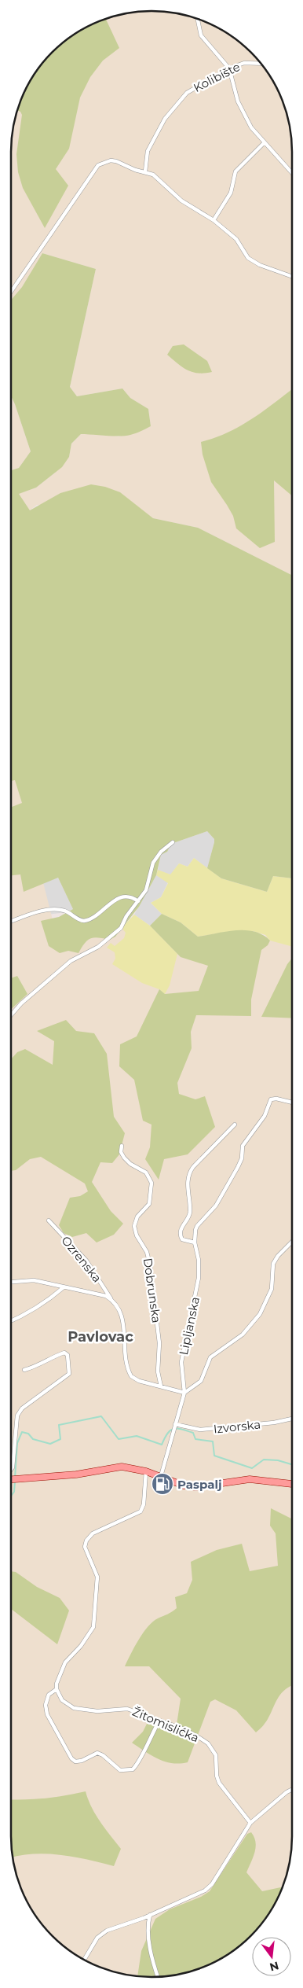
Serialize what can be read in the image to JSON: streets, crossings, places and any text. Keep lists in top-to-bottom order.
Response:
{
  "streets": {
    "street": [
      "Kolibište",
      "Ozrenska",
      "Dobrunska",
      "Lipljanska",
      "Izvorska",
      "Žitomislićka"
    ]
  },
  "crossings": [
    ["Ozrenska", "Dobrunska"],
    ["Ozrenska", "Lipljanska"],
    ["Lipljanska", "Izvorska"]
  ],
  "districts": ["Pavlovac"],
  "places": {
    "fuel station": ["Paspalj"]
  },
  "north": "bottom"
}
